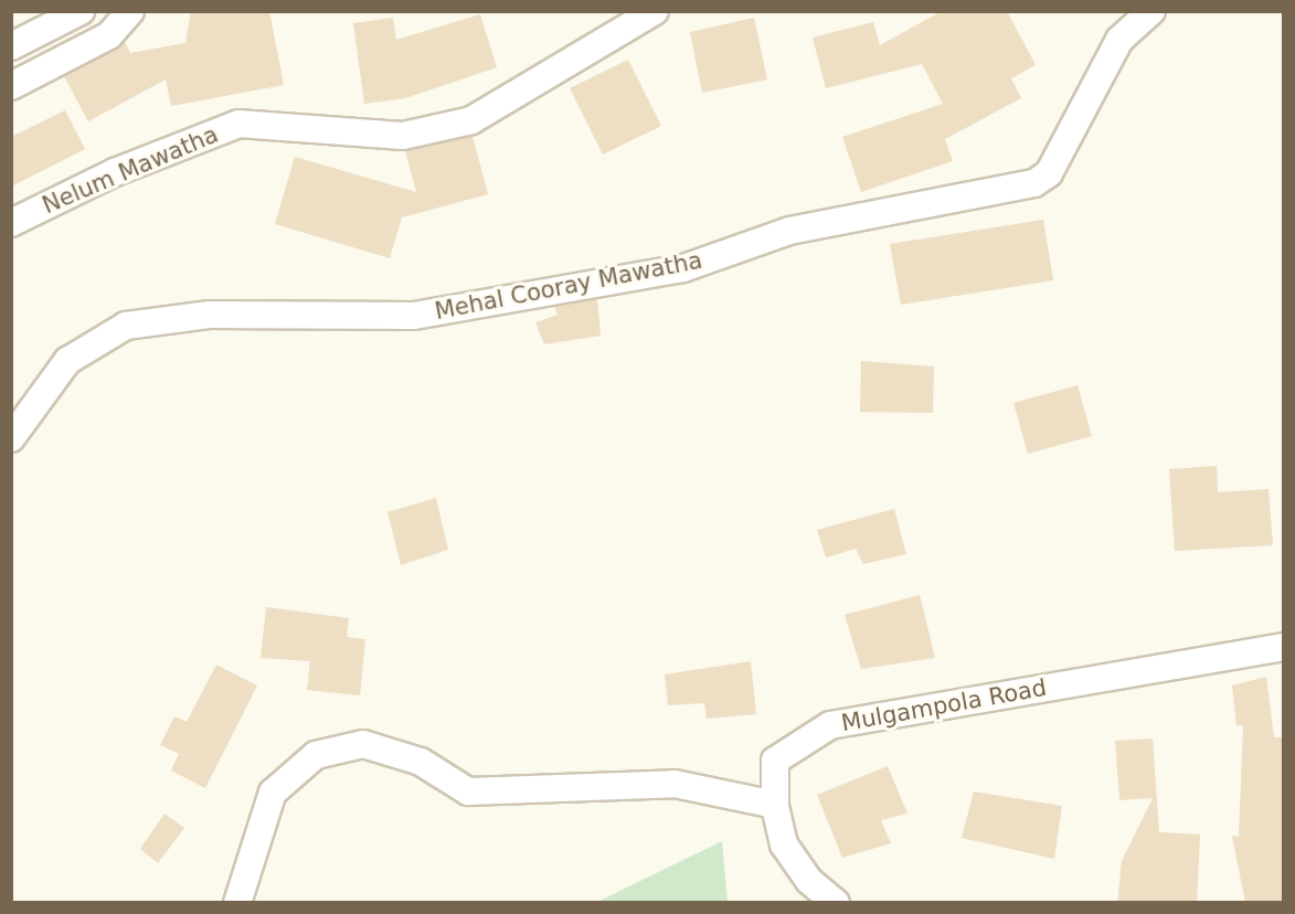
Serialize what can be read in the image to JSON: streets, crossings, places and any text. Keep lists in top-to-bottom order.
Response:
{
  "streets": {
    "street": ["Nelum Mawatha", "Mehal Cooray Mawatha", "Mulgampola Road"]
  }
}
